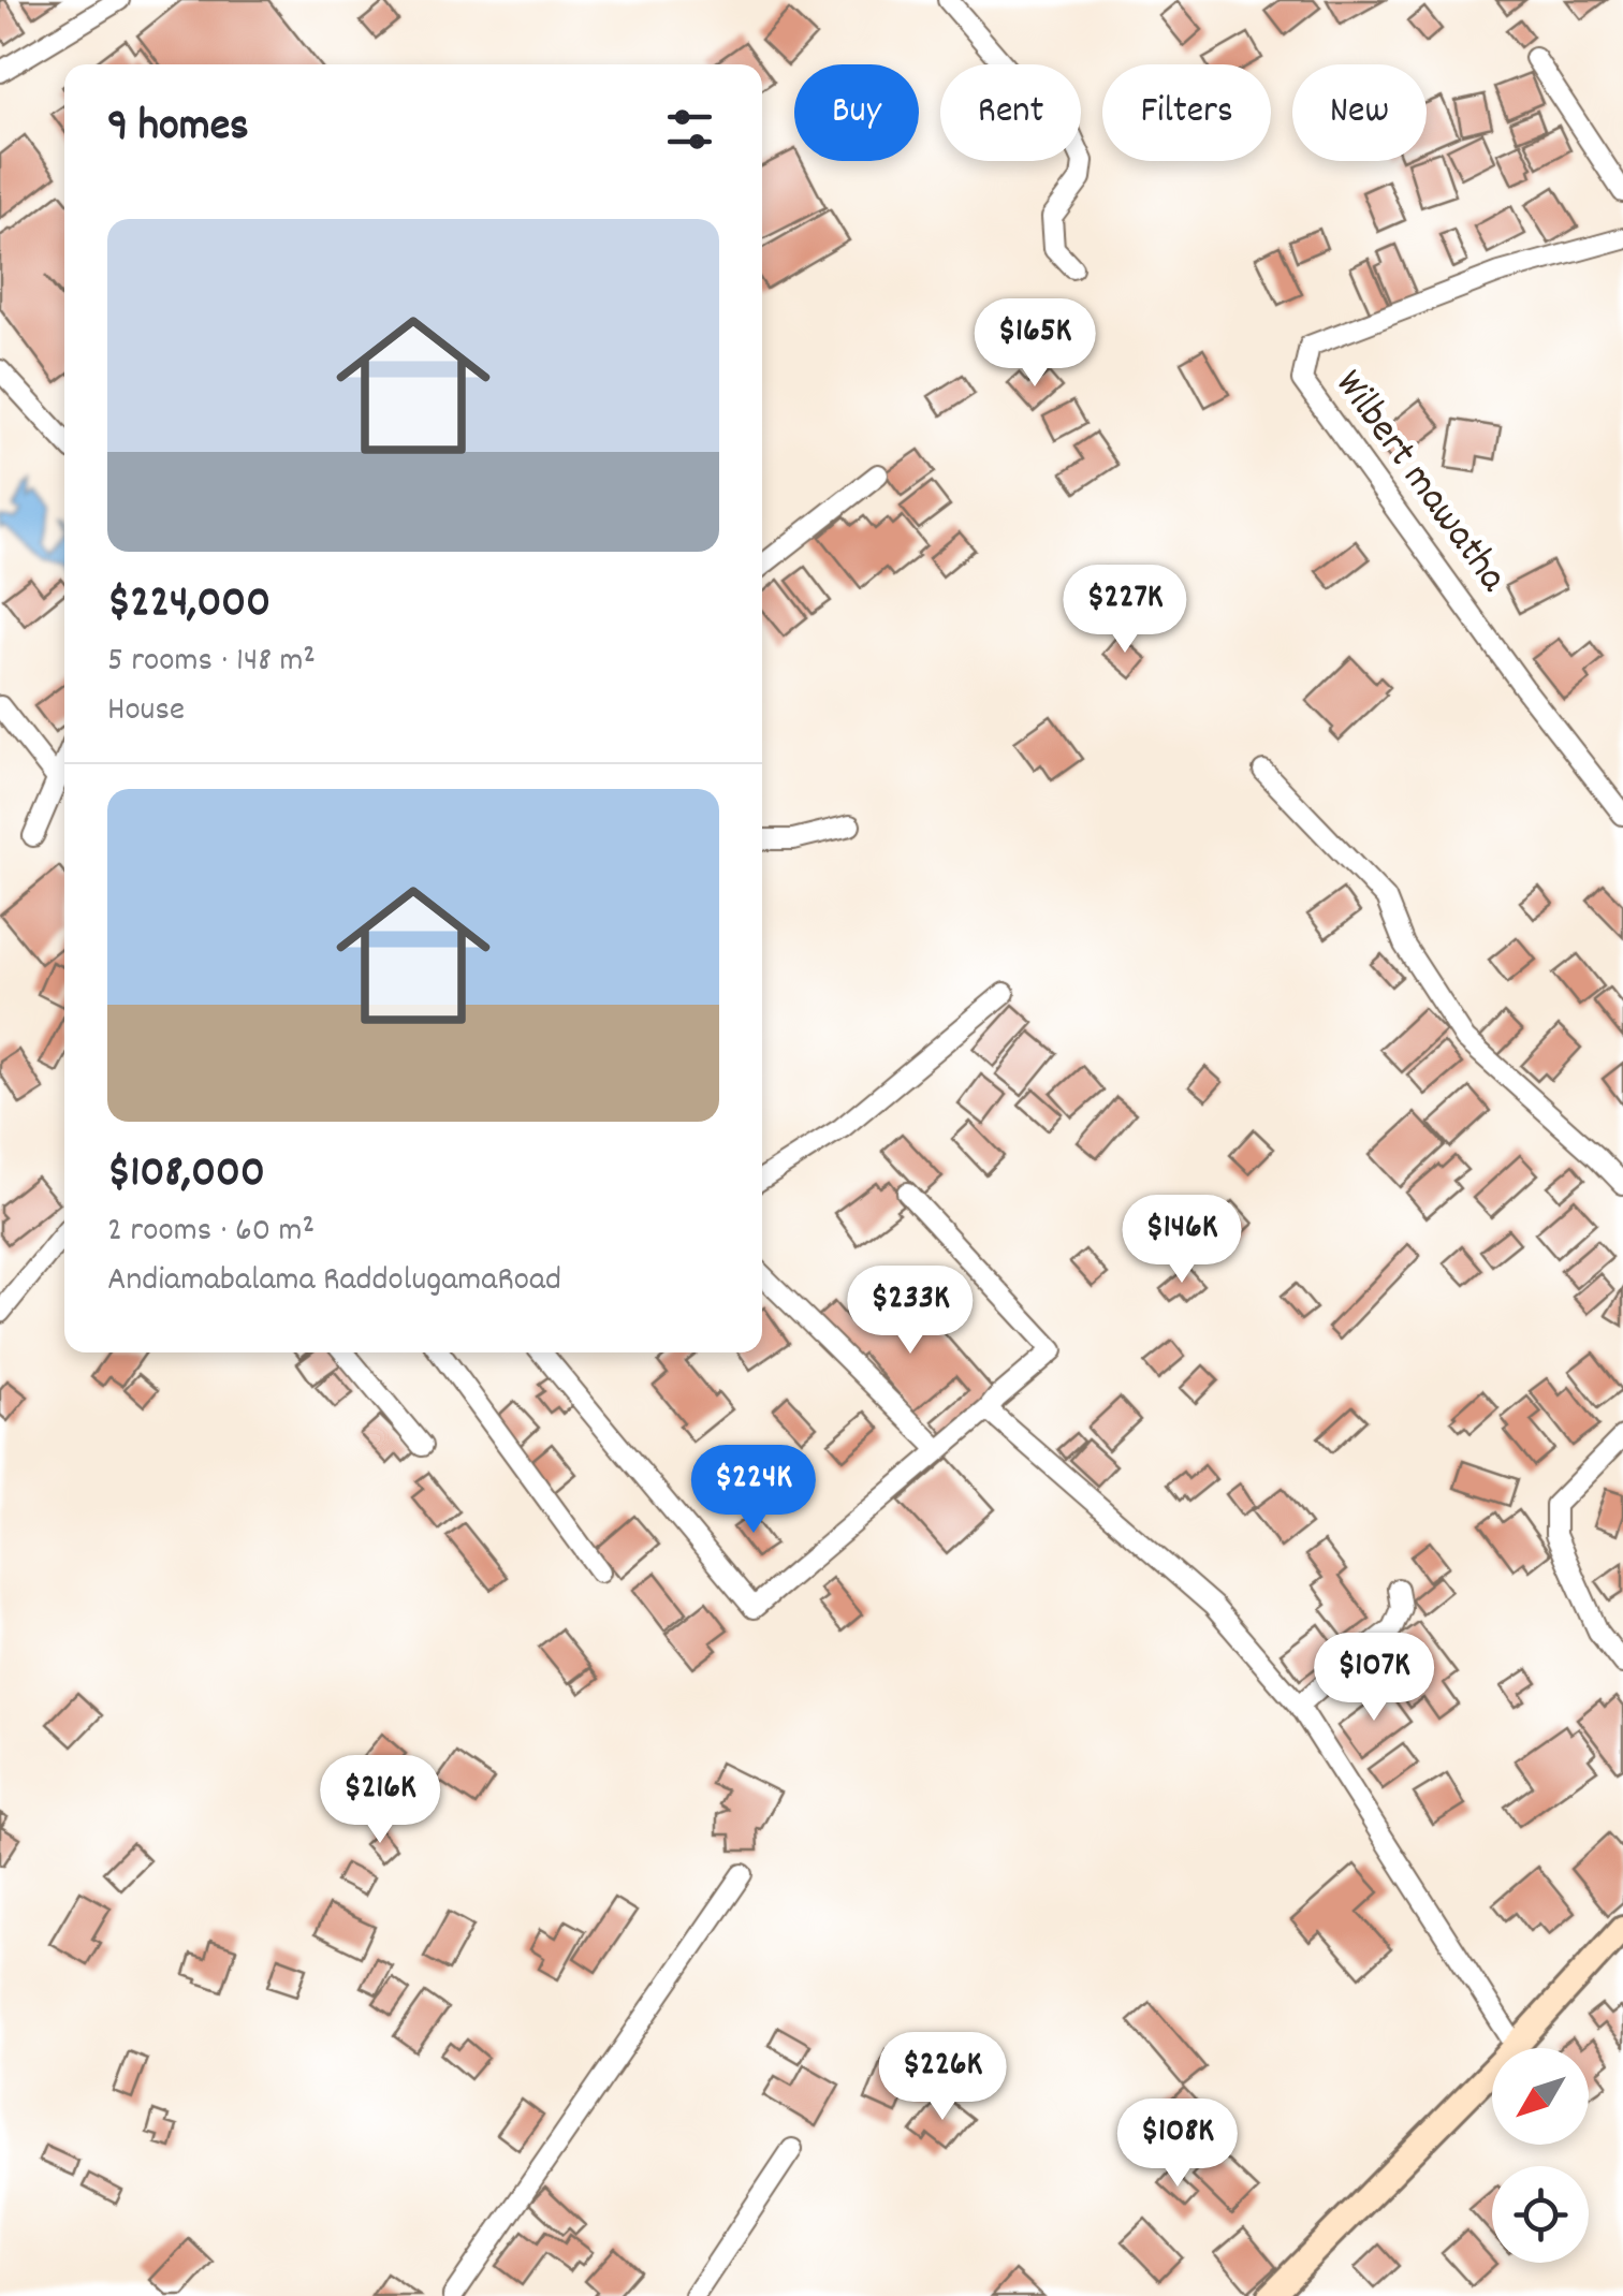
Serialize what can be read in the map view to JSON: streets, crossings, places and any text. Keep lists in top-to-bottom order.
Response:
{
  "streets": {
    "street": ["Wilbert mawatha"]
  },
  "north": "bottom left",
  "page": {
    "chip": [
      "Buy",
      "Rent",
      "Filters",
      "New"
    ],
    "heading": "9 homes",
    "list": [
      {
        "name": "$224,000",
        "note": "5 rooms · 148 m² · House"
      },
      {
        "name": "$108,000",
        "note": "2 rooms · 60 m² · Andiamabalama RaddolugamaRoad"
      }
    ],
    "price": [
      "$165K",
      "$227K",
      "$146K",
      "$233K",
      "$224K",
      "$107K",
      "$216K",
      "$226K",
      "$108K"
    ]
  }
}
